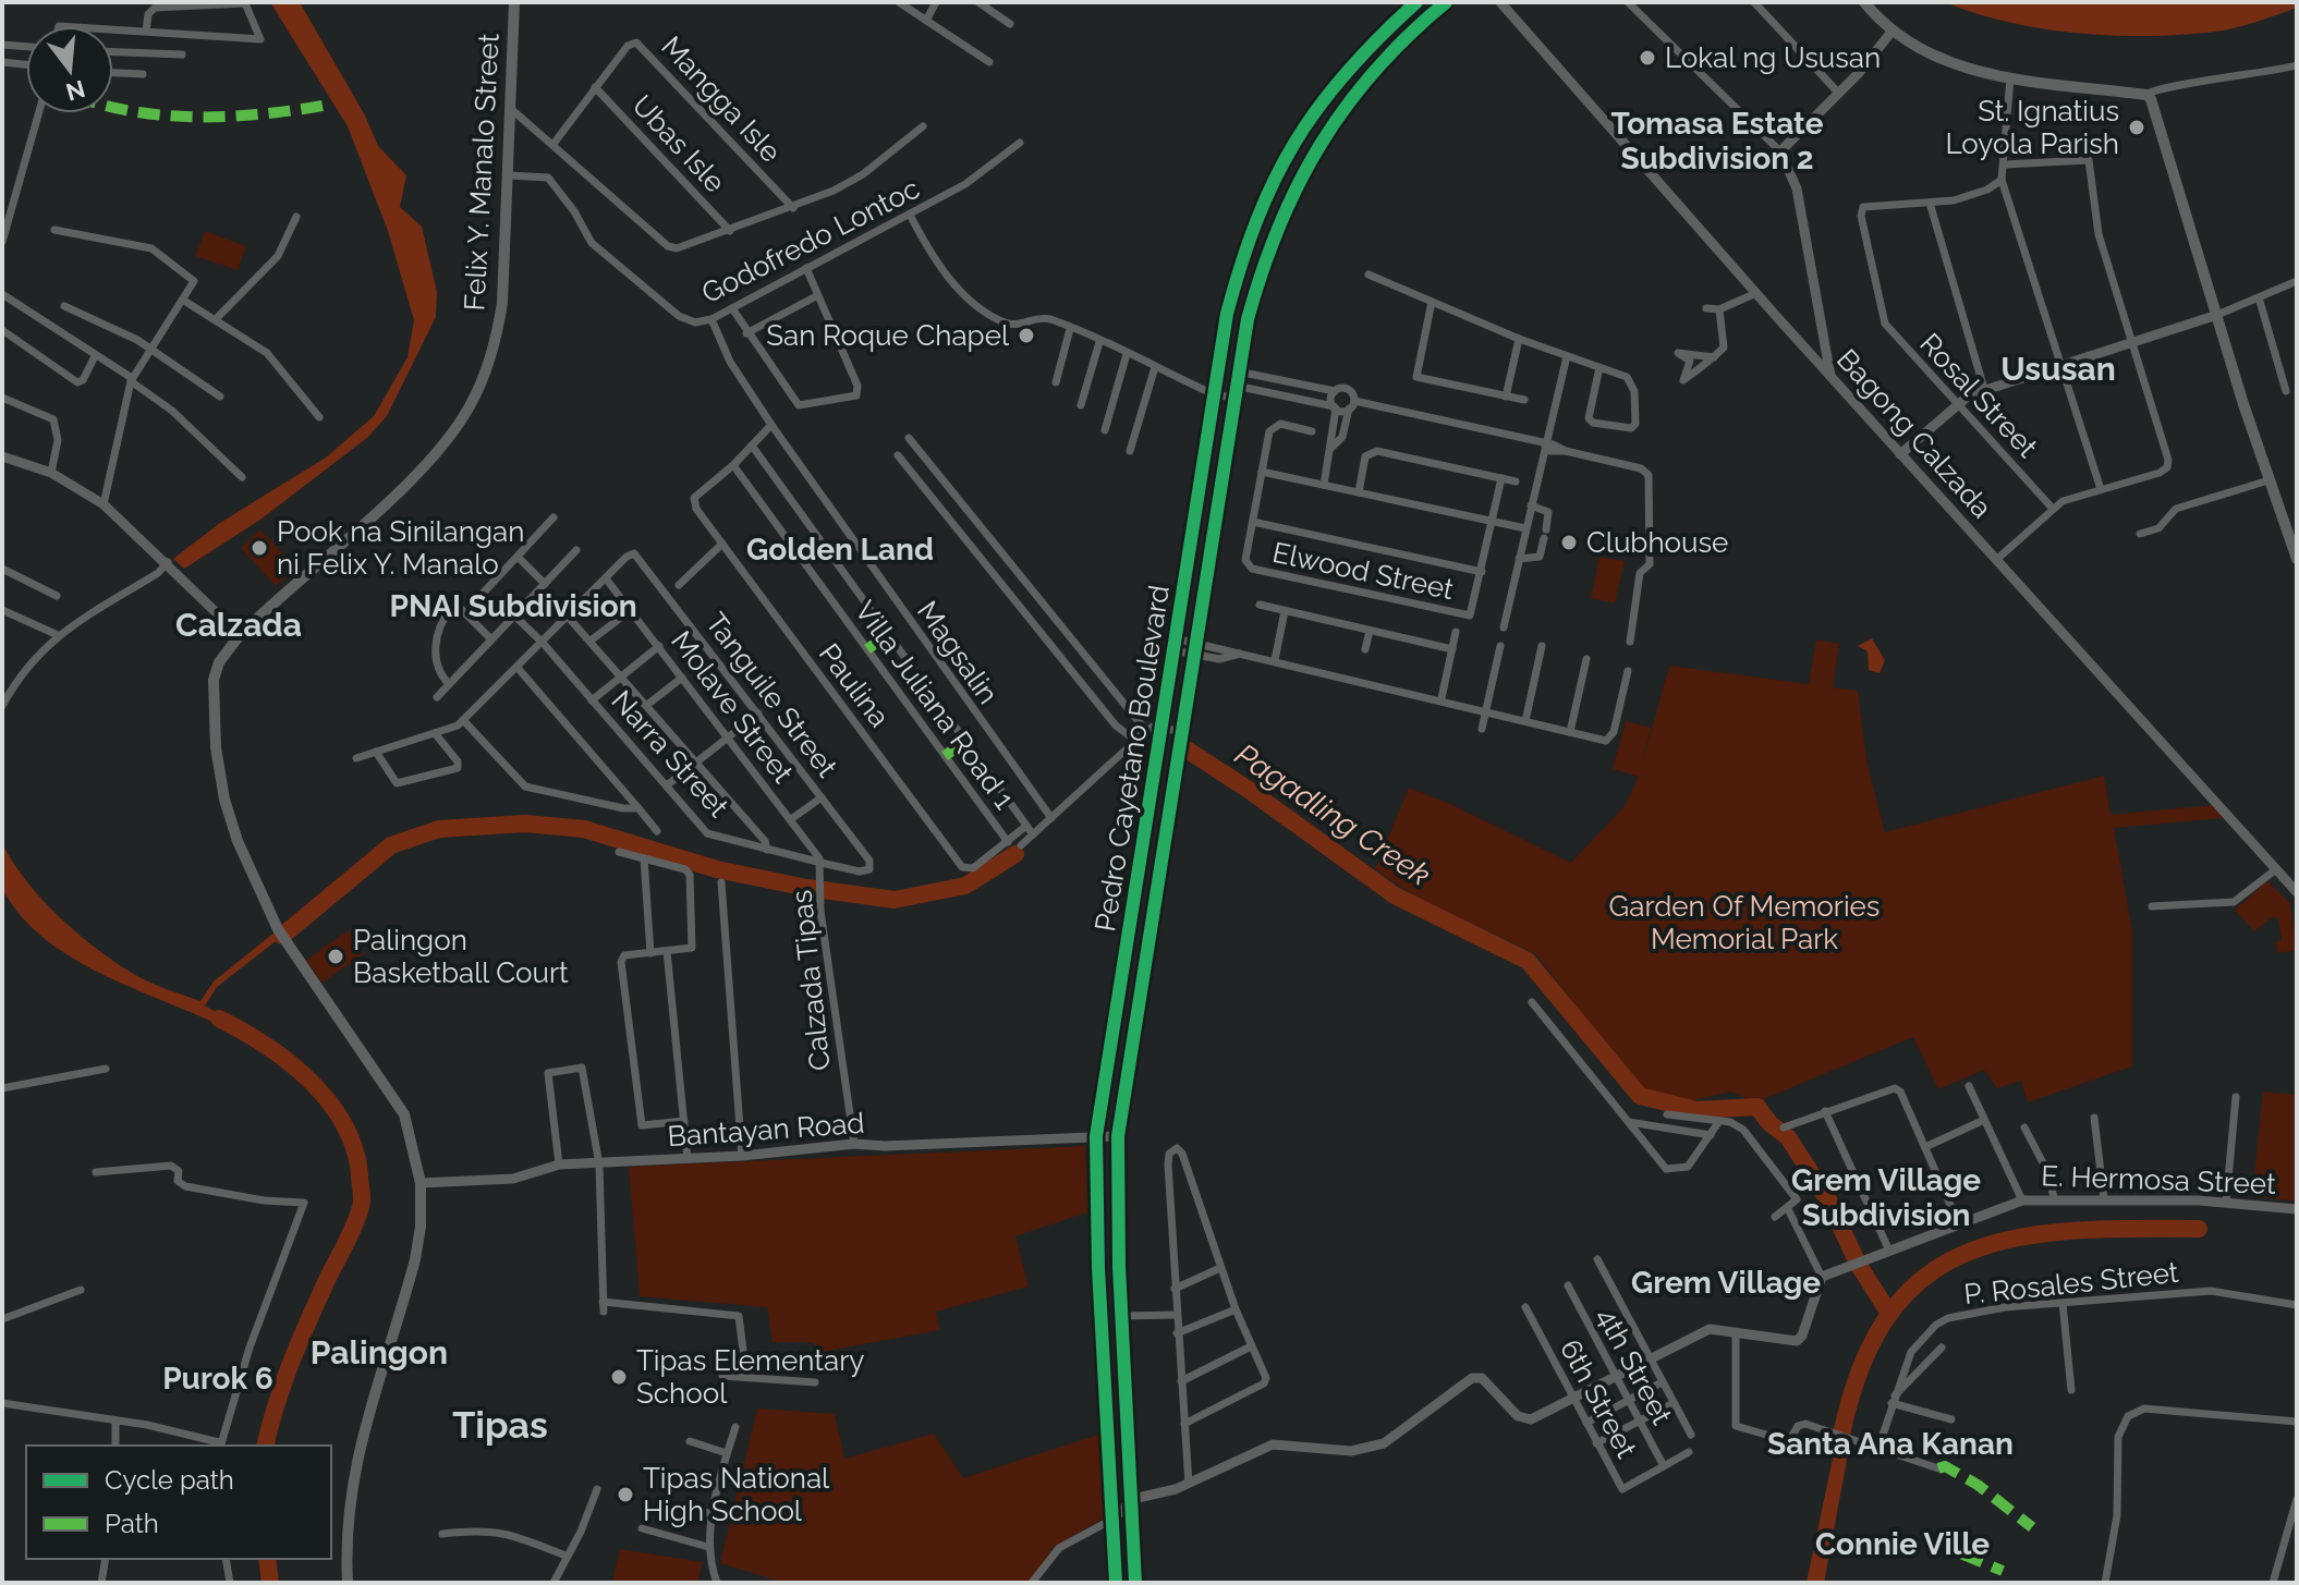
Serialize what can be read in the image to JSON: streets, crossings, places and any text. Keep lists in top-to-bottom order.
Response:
{
  "streets": {
    "main road": ["Felix Y. Manalo Street", "Pedro Cayetano Boulevard"],
    "street": [
      "Mangga Isle",
      "Ubas Isle",
      "Godofredo Lontoc",
      "Rosal Street",
      "Bagong Calzada",
      "Elwood Street",
      "Magsalin",
      "Paulina",
      "Tanguile Street",
      "Villa Juliana Road 1",
      "Molave Street",
      "Narra Street",
      "Calzada Tipas",
      "Bantayan Road",
      "E. Hermosa Street",
      "P. Rosales Street",
      "4th Street",
      "6th Street"
    ]
  },
  "crossings": [
    ["Mangga Isle", "Ubas Isle"],
    ["Felix Y. Manalo Street", "Godofredo Lontoc"],
    ["Felix Y. Manalo Street", "Bantayan Road"],
    ["Godofredo Lontoc", "Magsalin"],
    ["Paulina", "Villa Juliana Road 1"],
    ["Tanguile Street", "Molave Street"],
    ["Tanguile Street", "Narra Street"],
    ["Molave Street", "Narra Street"],
    ["Molave Street", "Calzada Tipas"],
    ["Narra Street", "Calzada Tipas"],
    ["Pedro Cayetano Boulevard", "Bantayan Road"],
    ["Calzada Tipas", "Bantayan Road"],
    ["4th Street", "6th Street"]
  ],
  "districts": [
    "Tomasa Estate Subdivision 2",
    "Ususan",
    "Golden Land",
    "PNAI Subdivision",
    "Calzada",
    "Grem Village Subdivision",
    "Grem Village",
    "Palingon",
    "Purok 6",
    "Tipas",
    "Santa Ana Kanan",
    "Connie Ville"
  ],
  "water": ["Pagadling Creek"],
  "parks": ["Garden Of Memories Memorial Park"],
  "places": [
    "Lokal ng Ususan",
    "St. Ignatius Loyola Parish",
    "San Roque Chapel",
    "Clubhouse",
    "Pook na Sinilangan ni Felix Y. Manalo",
    "Palingon Basketball Court",
    "Tipas Elementary School",
    "Tipas National High School"
  ],
  "legend": ["Cycle path", "Path"],
  "north": "bottom"
}
